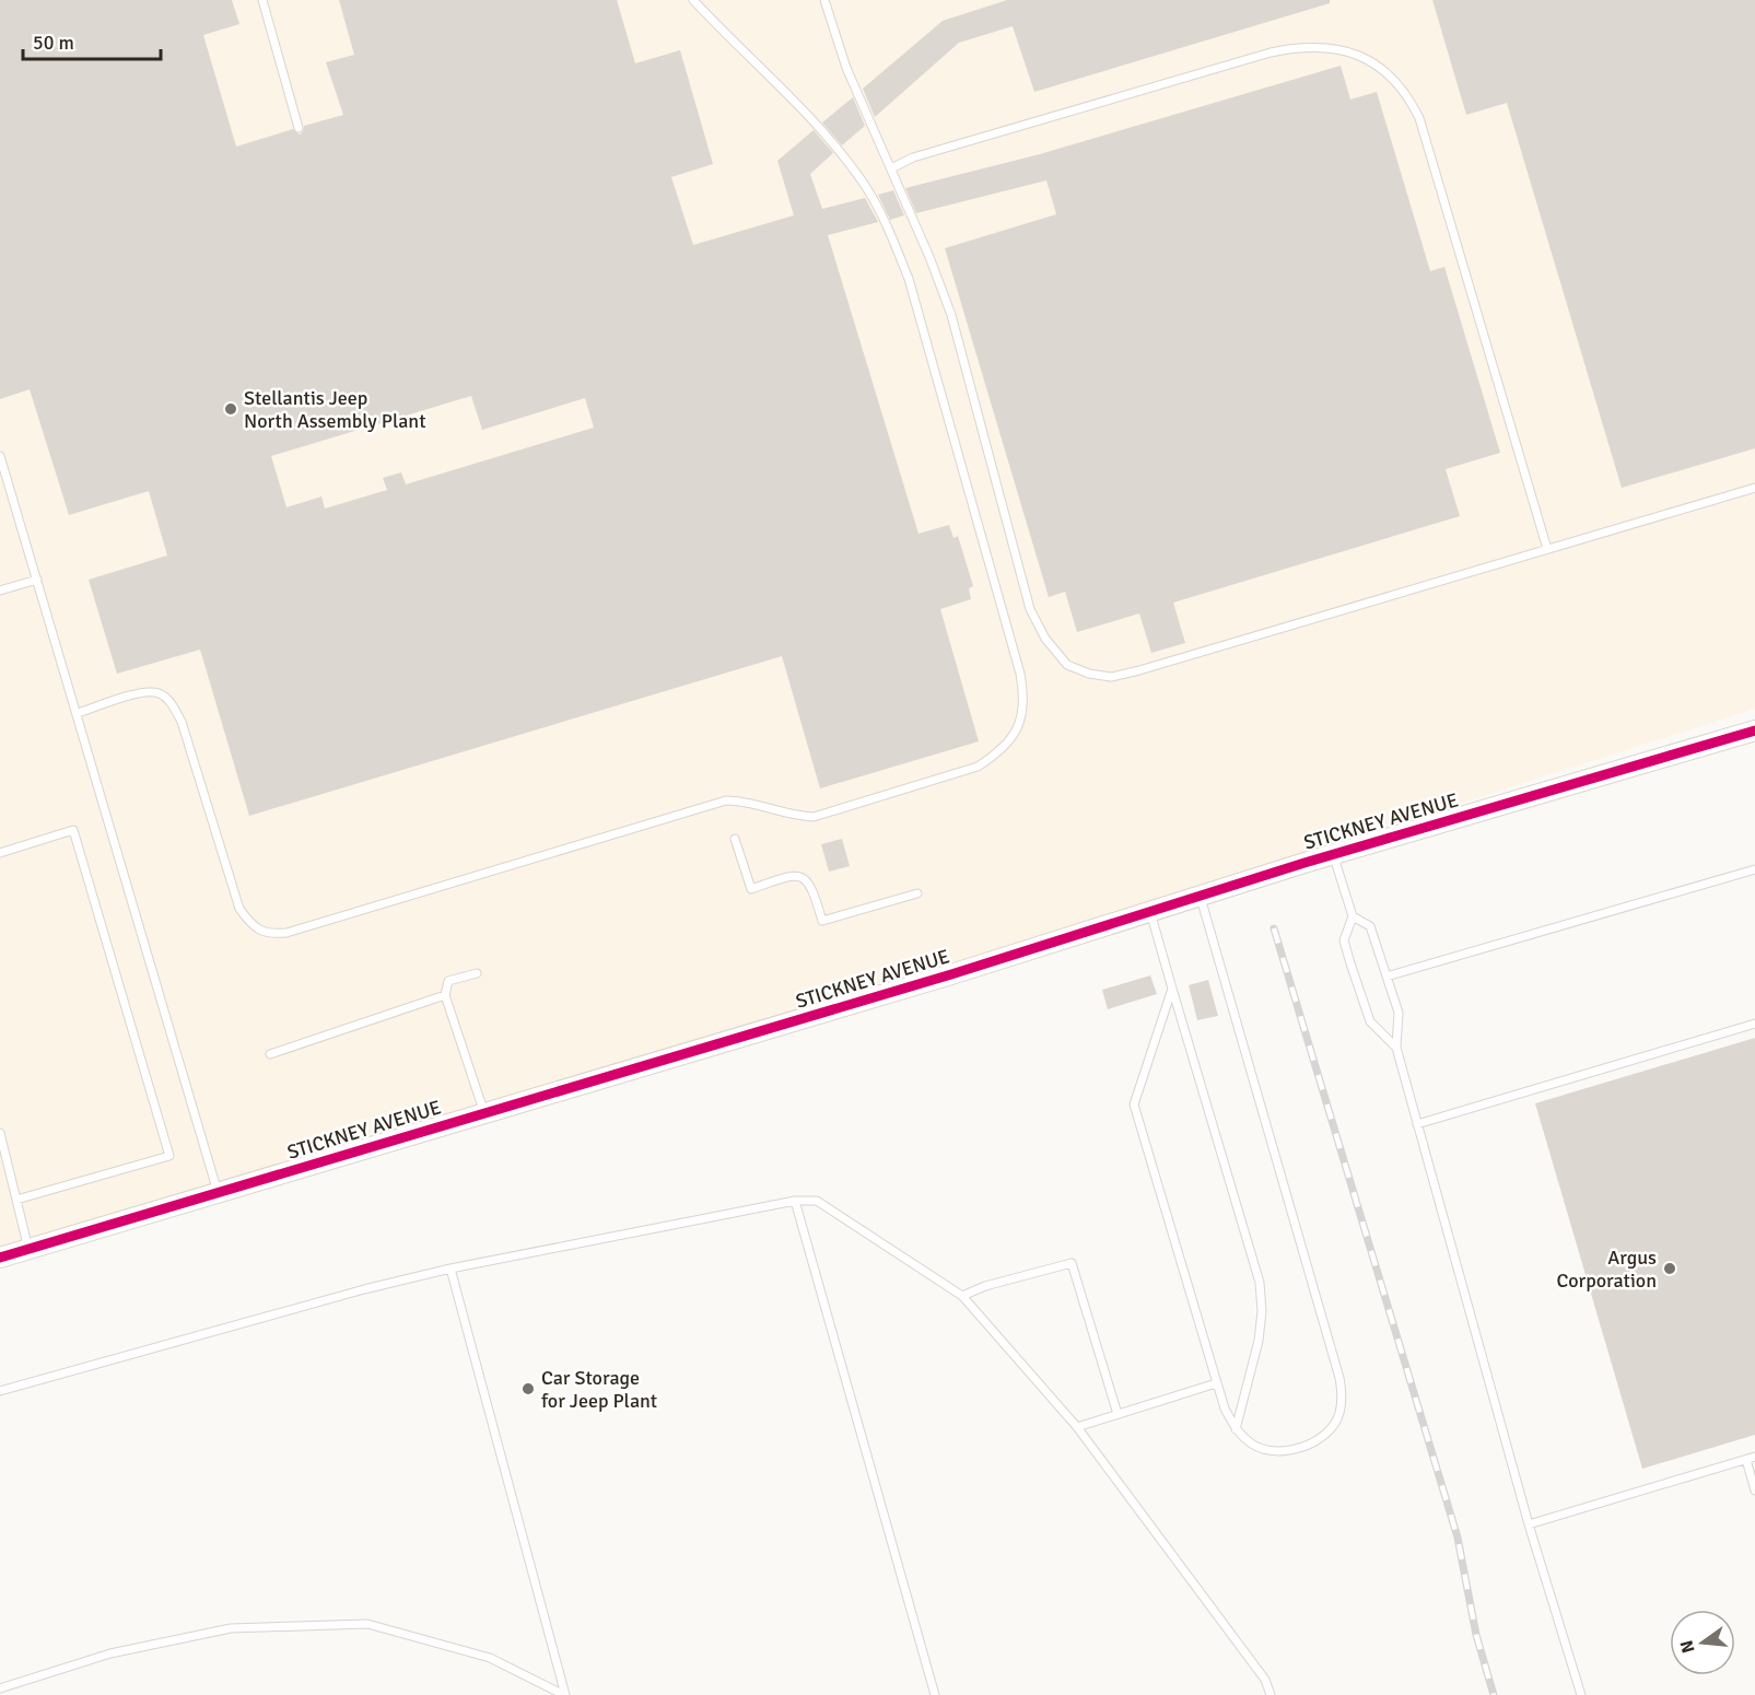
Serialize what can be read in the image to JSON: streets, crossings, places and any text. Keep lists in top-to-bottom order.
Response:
{
  "streets": {
    "street": ["STICKNEY AVENUE"]
  },
  "places": ["Stellantis Jeep North Assembly Plant", "Argus Corporation", "Car Storage for Jeep Plant"],
  "scale_bar": "50 m",
  "north": "left"
}
